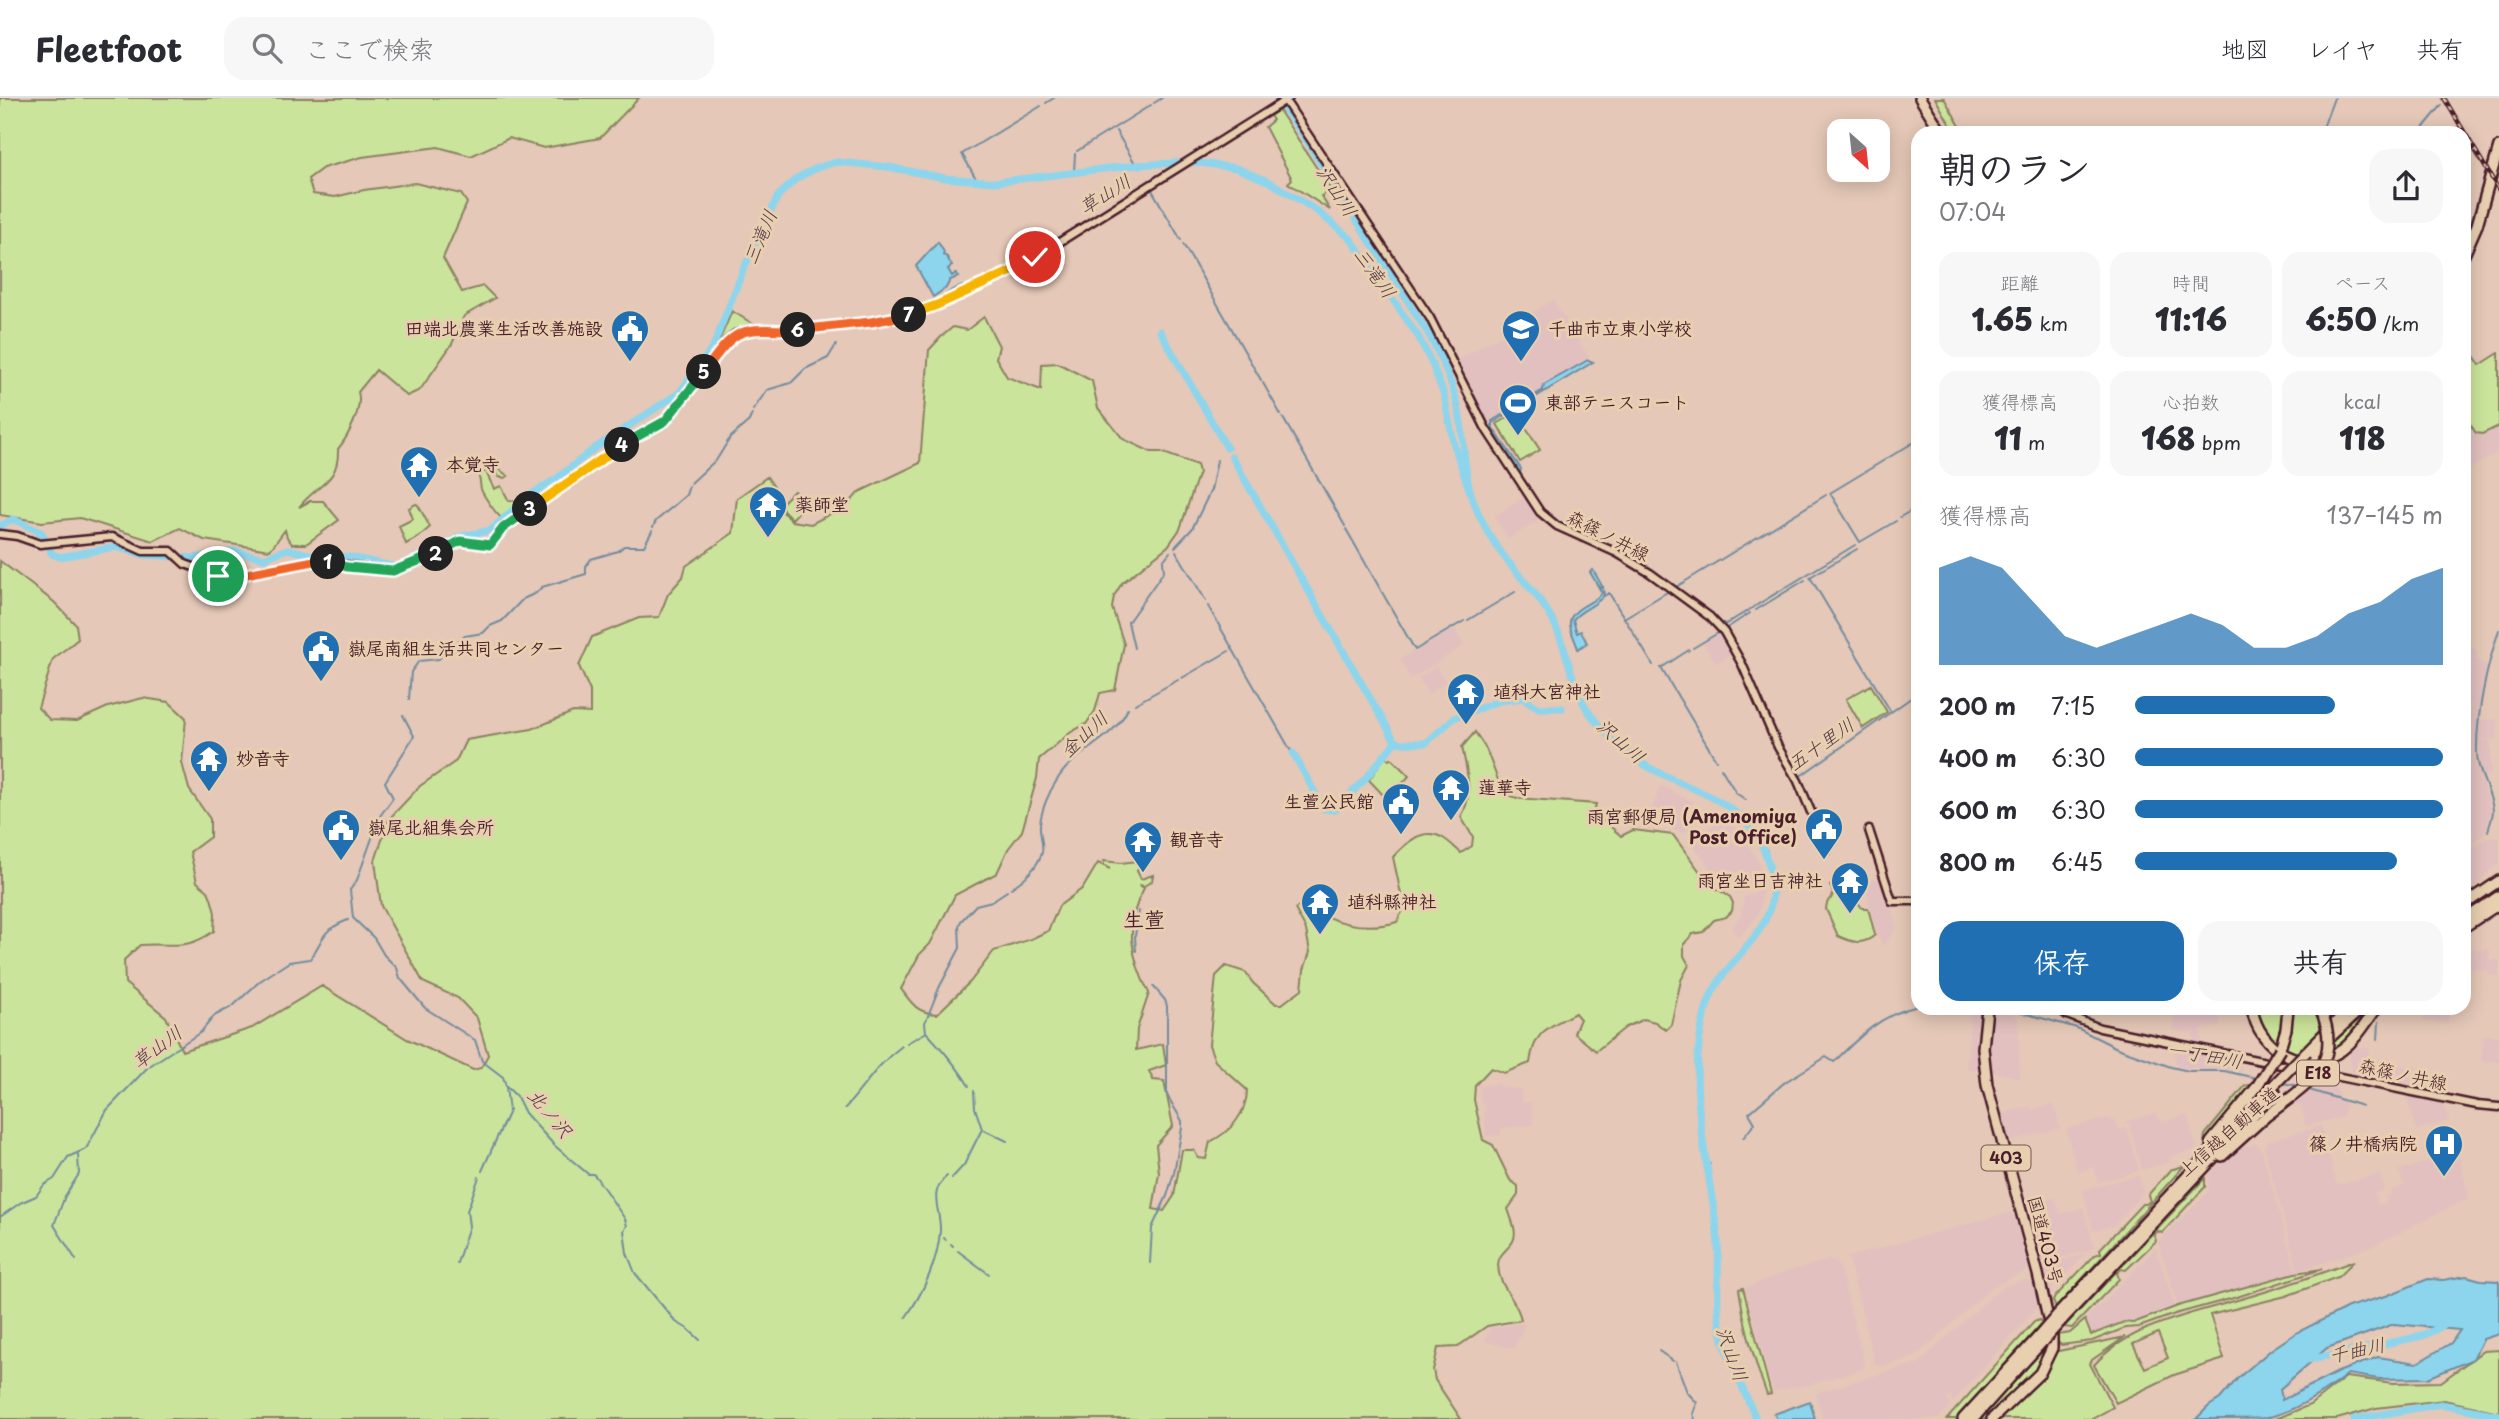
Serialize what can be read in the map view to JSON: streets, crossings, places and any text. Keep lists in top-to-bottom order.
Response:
{
  "streets": {
    "highway": [
      "E18",
      "上信越自動車道",
      "403",
      "国道403号"
    ],
    "main road": ["森篠ノ井線"]
  },
  "districts": ["生萱"],
  "water": [
    "沢山川",
    "草山川",
    "三滝川",
    "金山川",
    "五十里川",
    "一丁田川",
    "北ノ沢",
    "千曲川"
  ],
  "places": {
    "public building": [
      "田端北農業生活改善施設",
      "嶽尾南組生活共同センター",
      "生萱公民館",
      "雨宮郵便局 (Amenomiya Post Office)",
      "嶽尾北組集会所"
    ],
    "school or university": ["千曲市立東小学校"],
    "sports": ["東部テニスコート"],
    "temple": [
      "本覚寺",
      "薬師堂",
      "埴科大宮神社",
      "妙音寺",
      "蓮華寺",
      "観音寺",
      "雨宮坐日吉神社",
      "埴科縣神社"
    ],
    "hospital": ["篠ノ井橋病院"]
  },
  "north": "bottom right",
  "page": {
    "header": "Fleetfoot",
    "search": "ここで検索",
    "nav": ["地図", "レイヤ", "共有"],
    "heading": ["朝のラン", "07:04"],
    "stats": [
      ["距離", "1.65 km"],
      ["時間", "11:16"],
      ["ペース", "6:50 /km"],
      ["獲得標高", "11 m"],
      ["心拍数", "168 bpm"],
      ["kcal", "118"]
    ],
    "pins": [
      "7",
      "6",
      "5",
      "4",
      "3",
      "2",
      "1"
    ],
    "chart": ["獲得標高", "137–145 m"],
    "list": [
      {
        "name": "200 m",
        "note": "7:15"
      },
      {
        "name": "400 m",
        "note": "6:30"
      },
      {
        "name": "600 m",
        "note": "6:30"
      },
      {
        "name": "800 m",
        "note": "6:45"
      }
    ],
    "buttons": ["保存", "共有"]
  }
}
